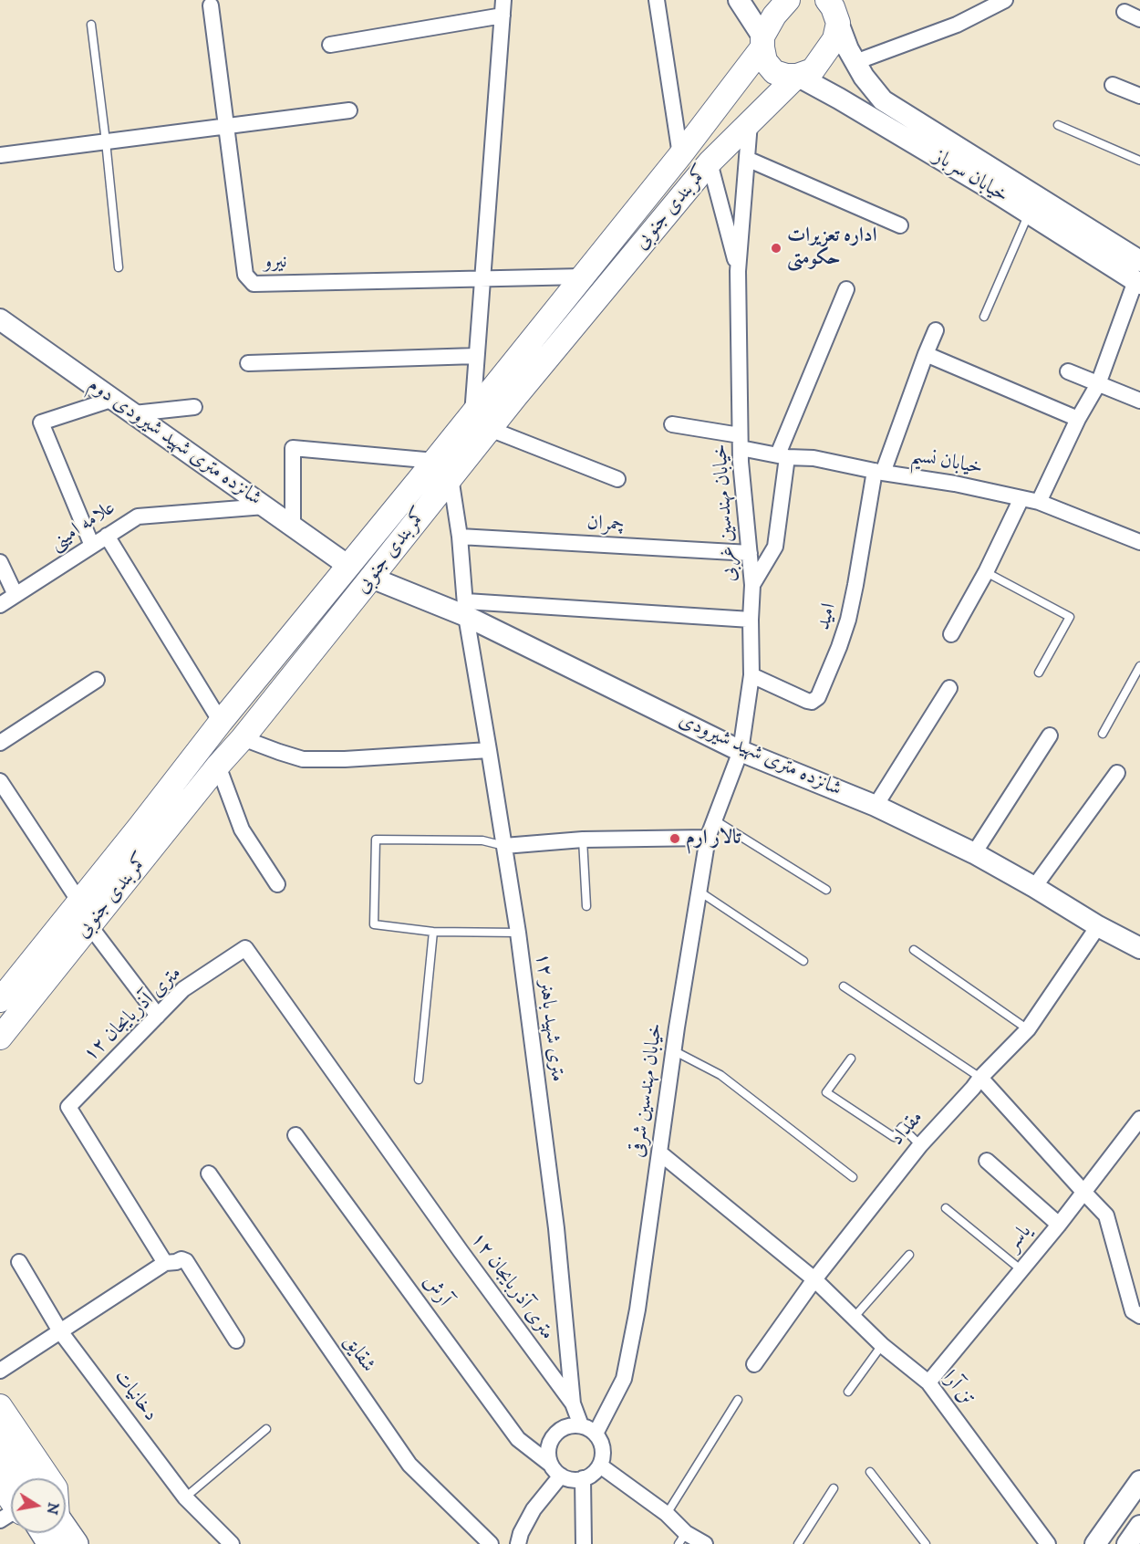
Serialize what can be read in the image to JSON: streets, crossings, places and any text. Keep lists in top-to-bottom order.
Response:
{
  "streets": {
    "main road": [
      "خیابان سرباز",
      "کمربندی جنوبی",
      "شانزده متری شهید شیرودی دوم",
      "شانزده متری شهید شیرودی"
    ],
    "street": [
      "نیرو",
      "خیابان نسیم",
      "خیابان مهندسین غربی",
      "چمران",
      "علامه امینی",
      "امید",
      "۱۲ متری آذربایجان",
      "۱۲ متری شهید باهنر",
      "خیابان مهندسین شرقی",
      "مقداد",
      "یاسر",
      "آرش",
      "شقایق",
      "تن آرا",
      "دخانیات"
    ]
  },
  "crossings": [
    ["خیابان سرباز", "کمربندی جنوبی"],
    ["کمربندی جنوبی", "نیرو"],
    ["کمربندی جنوبی", "شانزده متری شهید شیرودی دوم"],
    ["کمربندی جنوبی", "شانزده متری شهید شیرودی"],
    ["کمربندی جنوبی", "۱۲ متری شهید باهنر"],
    ["شانزده متری شهید شیرودی دوم", "علامه امینی"],
    ["خیابان نسیم", "خیابان مهندسین غربی"],
    ["خیابان نسیم", "امید"],
    ["خیابان مهندسین غربی", "چمران"],
    ["خیابان مهندسین غربی", "امید"],
    ["خیابان مهندسین غربی", "شانزده متری شهید شیرودی"],
    ["خیابان مهندسین غربی", "خیابان مهندسین شرقی"],
    ["چمران", "۱۲ متری شهید باهنر"],
    ["شانزده متری شهید شیرودی", "۱۲ متری شهید باهنر"],
    ["شانزده متری شهید شیرودی", "خیابان مهندسین شرقی"],
    ["شانزده متری شهید شیرودی", "مقداد"],
    ["۱۲ متری آذربایجان", "۱۲ متری شهید باهنر"],
    ["۱۲ متری شهید باهنر", "خیابان مهندسین شرقی"],
    ["۱۲ متری شهید باهنر", "آرش"],
    ["خیابان مهندسین شرقی", "آرش"],
    ["خیابان مهندسین شرقی", "تن آرا"],
    ["مقداد", "تن آرا"],
    ["یاسر", "تن آرا"]
  ],
  "places": ["اداره تعزیرات حکومتی", "تالار ارم"],
  "north": "right"
}
